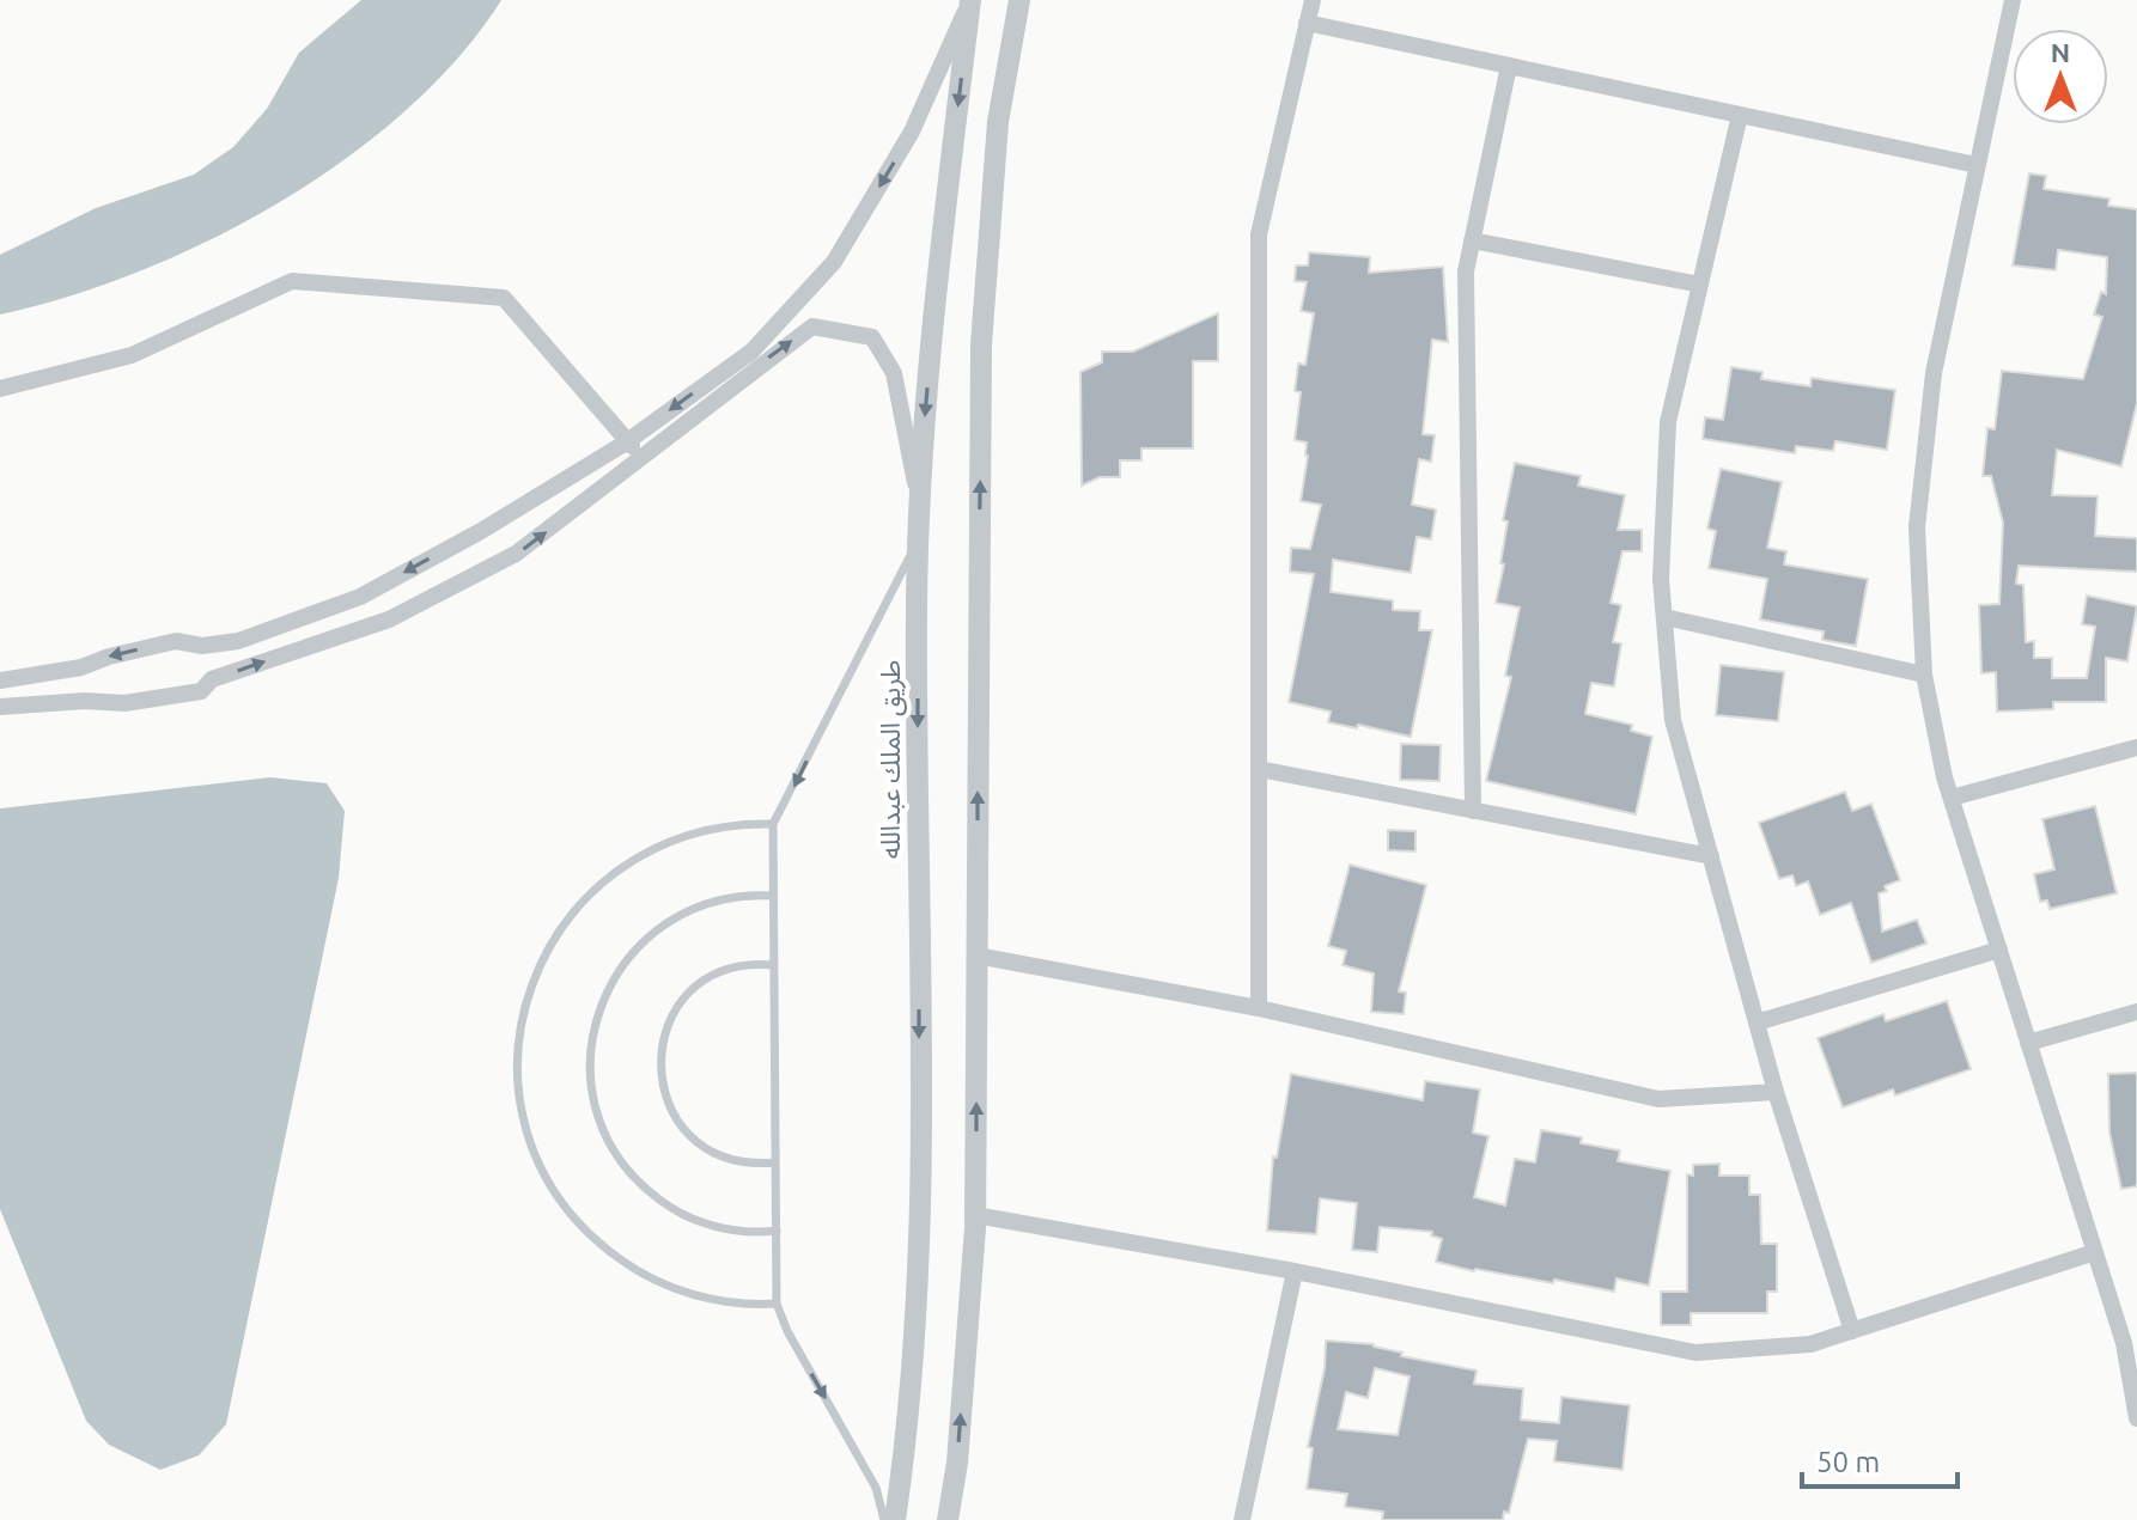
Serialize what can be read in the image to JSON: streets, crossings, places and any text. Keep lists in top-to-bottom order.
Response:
{
  "streets": {
    "street": ["طريق الملك عبدالله"]
  },
  "scale_bar": "50 m",
  "north": "top"
}
